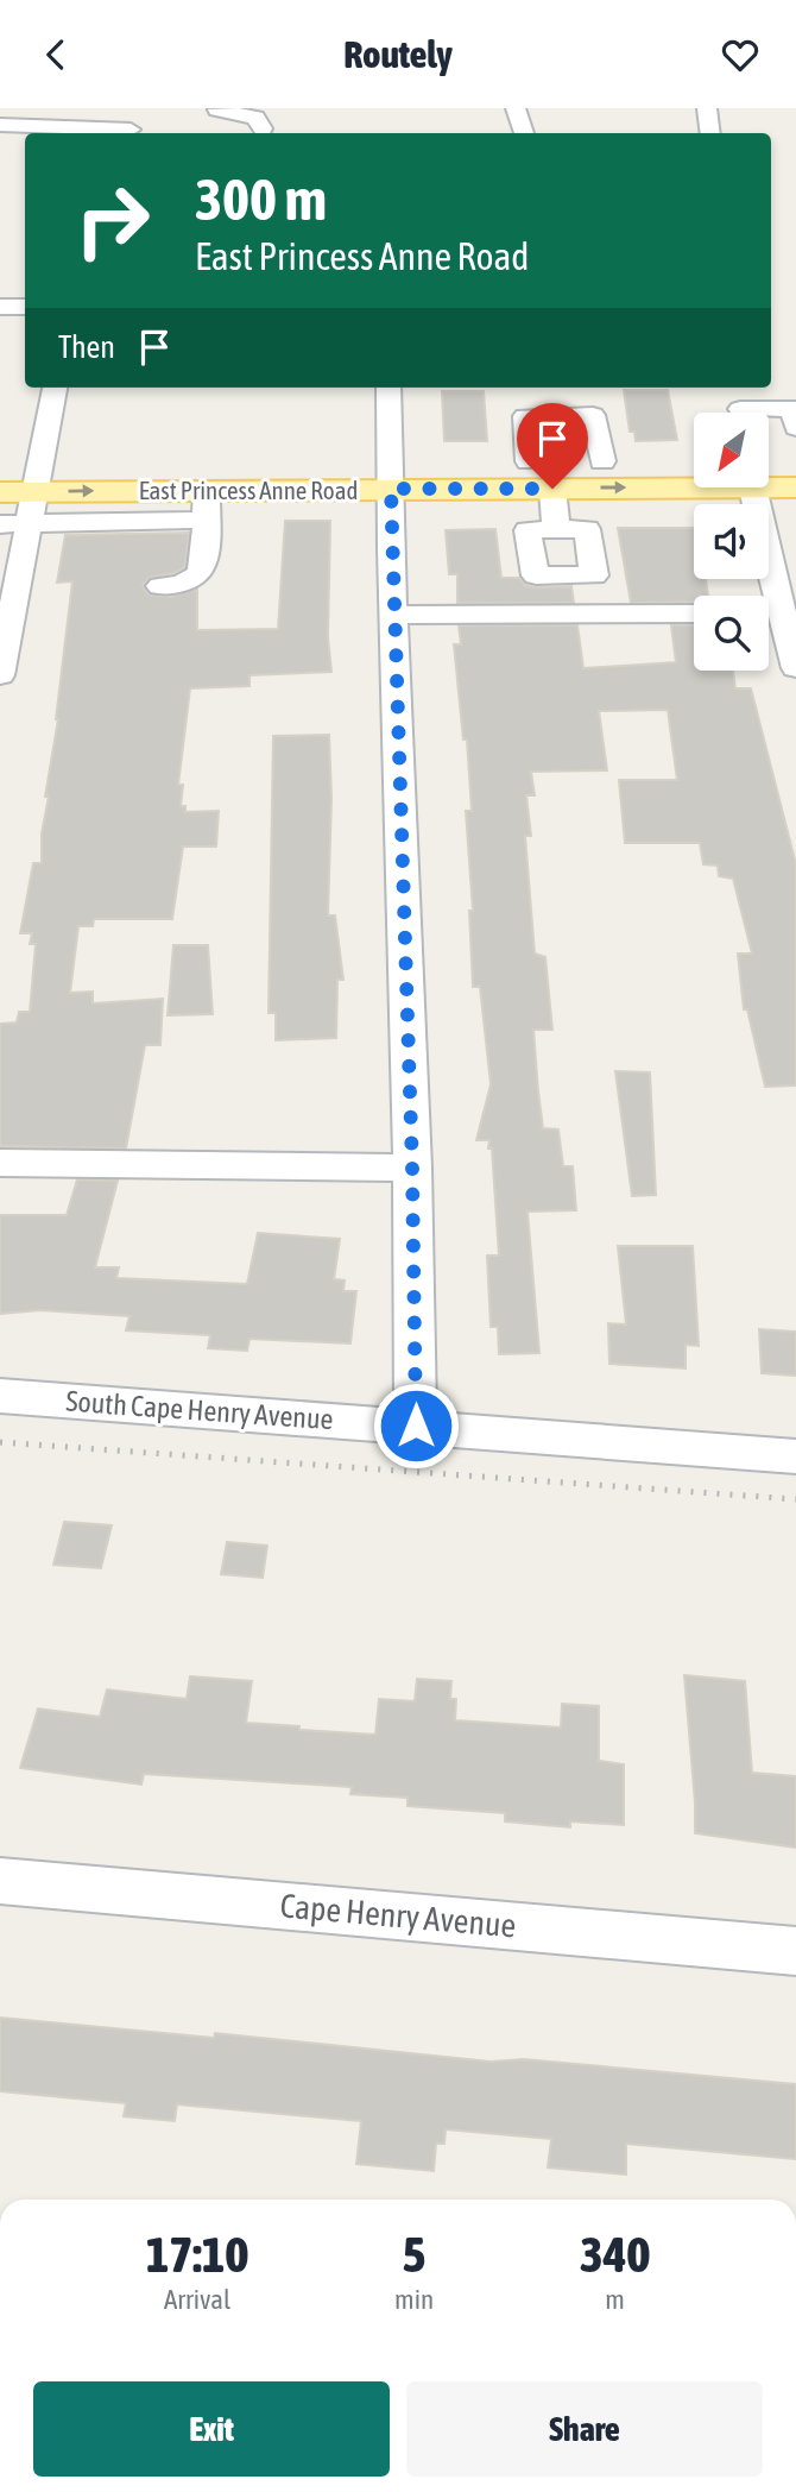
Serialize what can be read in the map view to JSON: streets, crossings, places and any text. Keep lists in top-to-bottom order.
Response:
{
  "streets": {
    "main road": ["East Princess Anne Road"],
    "street": ["South Cape Henry Avenue", "Cape Henry Avenue"]
  },
  "north": "bottom left",
  "page": {
    "header": "Routely",
    "turn": ["300 m", "East Princess Anne Road"],
    "then": "Then",
    "eta": [
      "17:10",
      "Arrival",
      "5",
      "min",
      "340",
      "m"
    ],
    "buttons": ["Exit", "Share"]
  }
}
